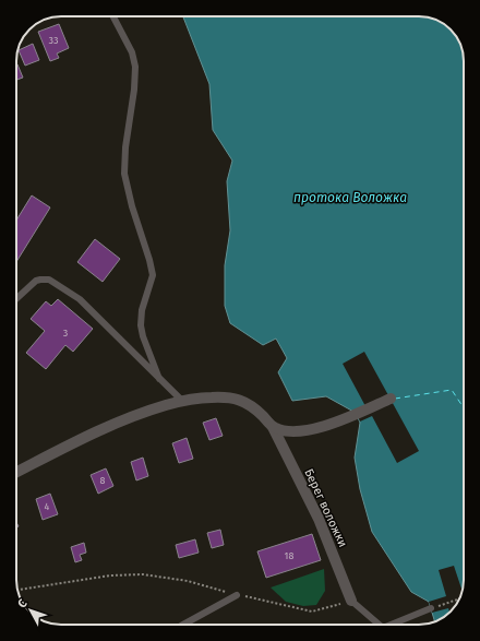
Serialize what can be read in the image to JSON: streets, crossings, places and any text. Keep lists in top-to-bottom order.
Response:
{
  "streets": {
    "street": ["Берег воложки"]
  },
  "water": ["протока Воложка"],
  "house_numbers": [
    "33",
    "3",
    "8",
    "4",
    "18"
  ],
  "north": "top left"
}
